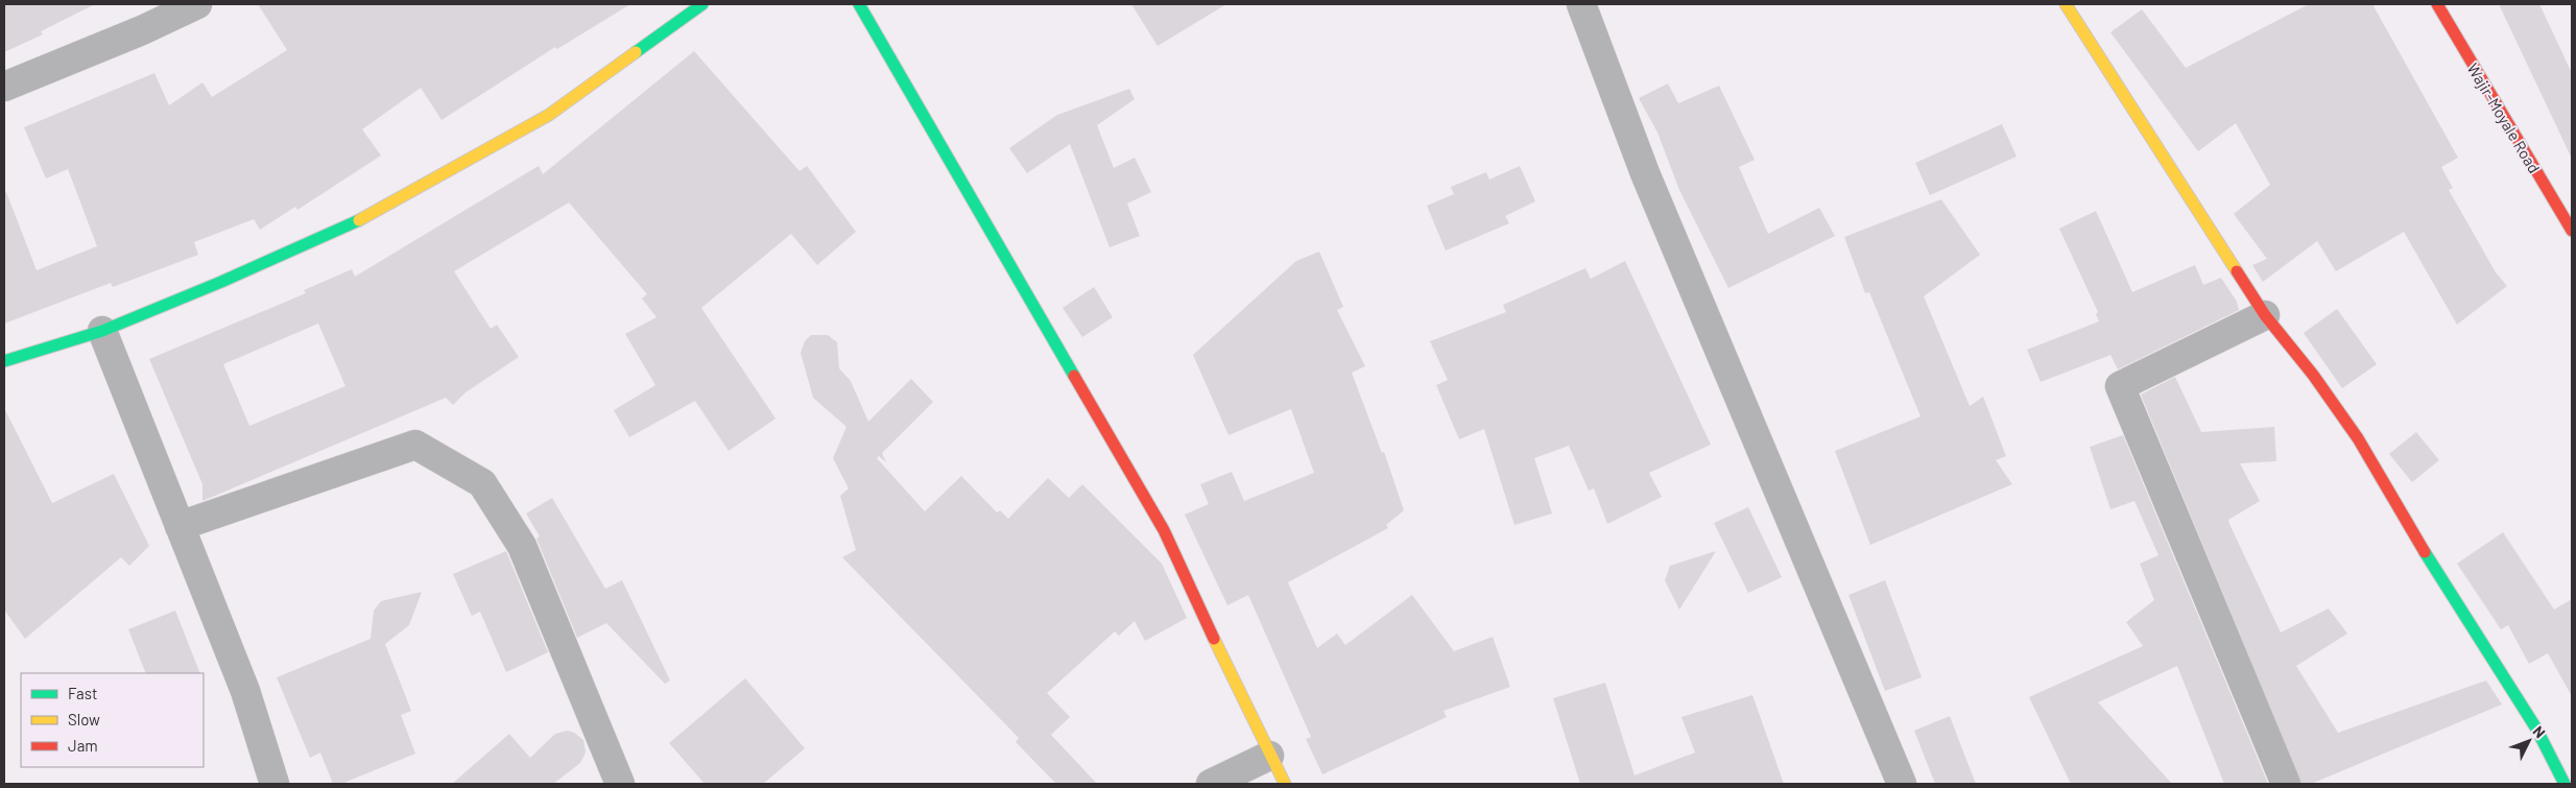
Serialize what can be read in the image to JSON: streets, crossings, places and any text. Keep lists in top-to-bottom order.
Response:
{
  "streets": {
    "street": ["Wajir-Moyale Road"]
  },
  "legend": ["Fast", "Slow", "Jam"],
  "north": "top right"
}
